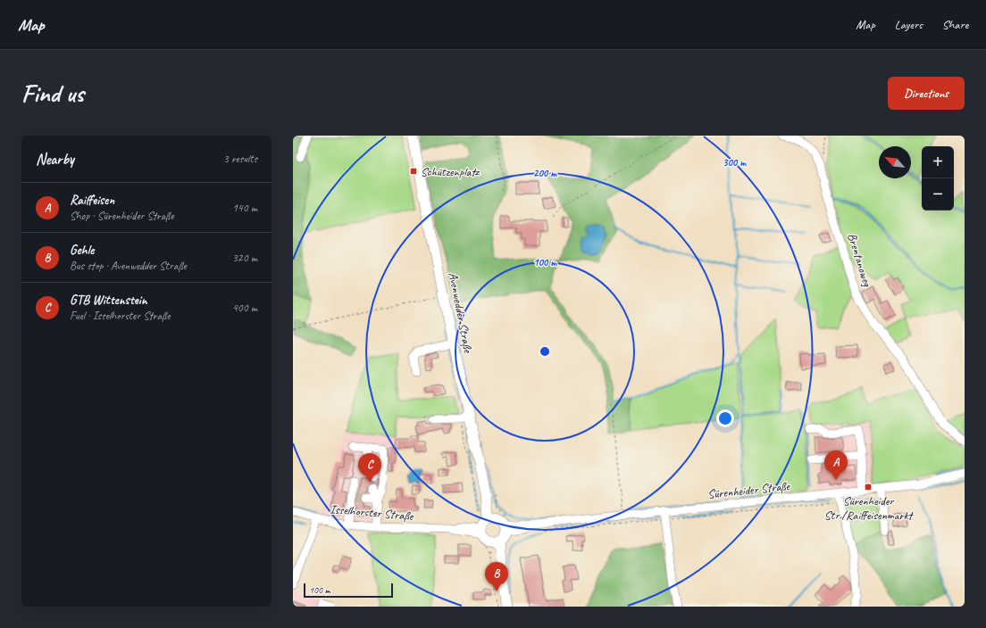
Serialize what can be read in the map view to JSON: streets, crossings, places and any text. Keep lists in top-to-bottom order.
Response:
{
  "streets": {
    "main road": ["Avenwedder Straße"],
    "street": ["Brentanoweg", "Sürenheider Straße", "Isselhorster Straße"]
  },
  "crossings": [
    ["Avenwedder Straße", "Sürenheider Straße"],
    ["Avenwedder Straße", "Isselhorster Straße"],
    ["Sürenheider Straße", "Isselhorster Straße"]
  ],
  "places": {
    "transit": ["Schützenplatz", "Sürenheider Str./Raiffeisenmarkt"]
  },
  "scale_bar": "100 m",
  "north": "top left",
  "page": {
    "header": "Map",
    "nav": ["Map", "Layers", "Share"],
    "buttons": "Directions",
    "title": "Find us",
    "heading": ["Nearby", "3 results"],
    "map_buttons": ["+", "−"],
    "list": [
      {
        "mark": "A",
        "name": "Raiffeisen",
        "note": "Shop · Sürenheider Straße",
        "value": "140 m"
      },
      {
        "mark": "B",
        "name": "Gehle",
        "note": "Bus stop · Avenwedder Straße",
        "value": "320 m"
      },
      {
        "mark": "C",
        "name": "GTB Wittenstein",
        "note": "Fuel · Isselhorster Straße",
        "value": "400 m"
      }
    ],
    "pins": ["A", "C", "B"],
    "scale": "100 m"
  },
  "rings": ["300 m", "200 m", "100 m"]
}
